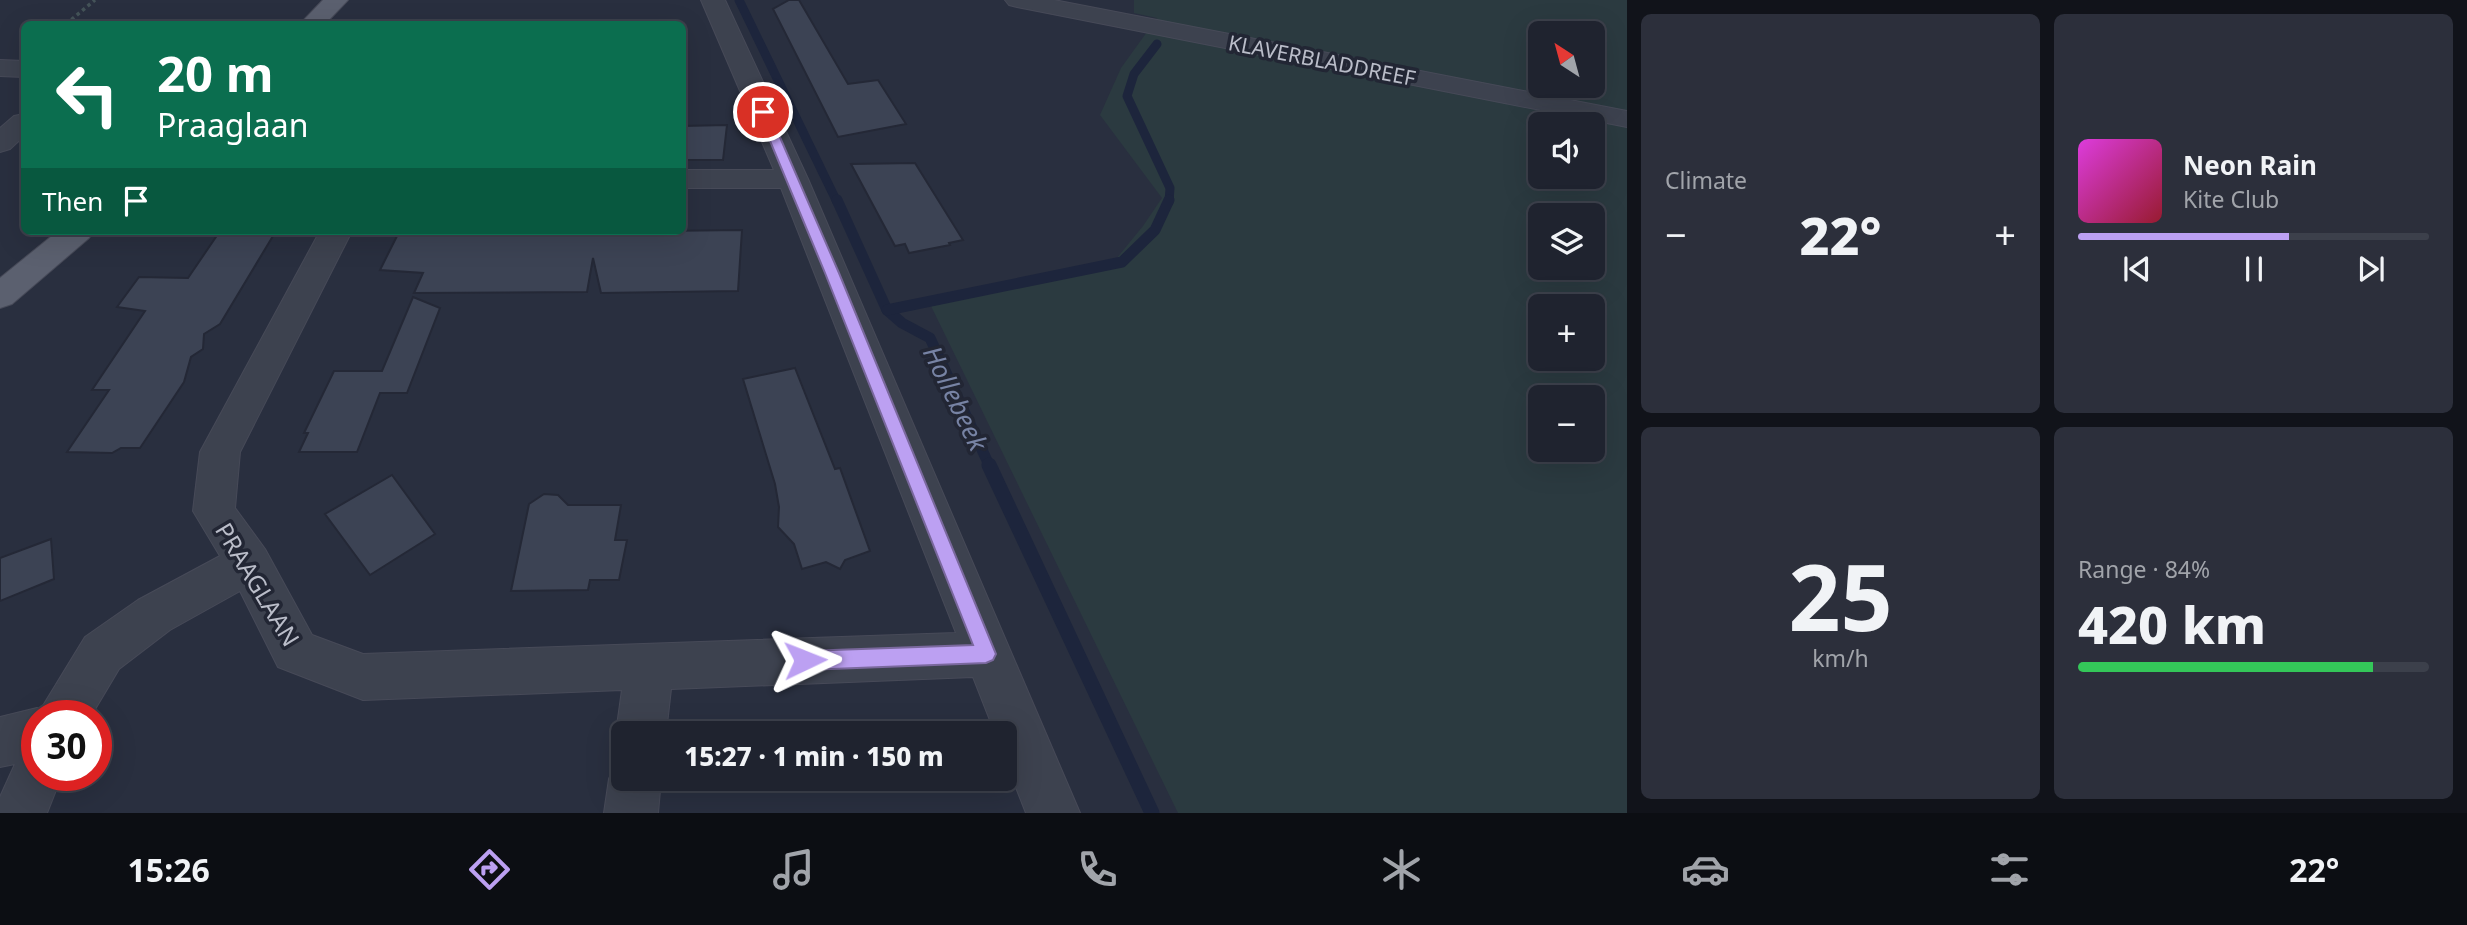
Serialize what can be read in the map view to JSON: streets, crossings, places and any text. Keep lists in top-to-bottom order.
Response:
{
  "streets": {
    "street": ["KLAVERBLADDREEF", "PRAAGLAAN"]
  },
  "water": ["Hollebeek"],
  "north": "top left",
  "page": {
    "tile": [
      "Climate",
      ["25", "km/h"],
      ["Range · 84%", "420 km"]
    ],
    "map_buttons": ["+", "−"],
    "turn": ["20 m", "Praaglaan"],
    "song": ["Neon Rain", "Kite Club"],
    "then": "Then",
    "heat": ["−", "22°", "+"],
    "limit": "30",
    "trip": "15:27 · 1 min · 150 m",
    "tabs": ["15:26", "22°"]
  }
}
